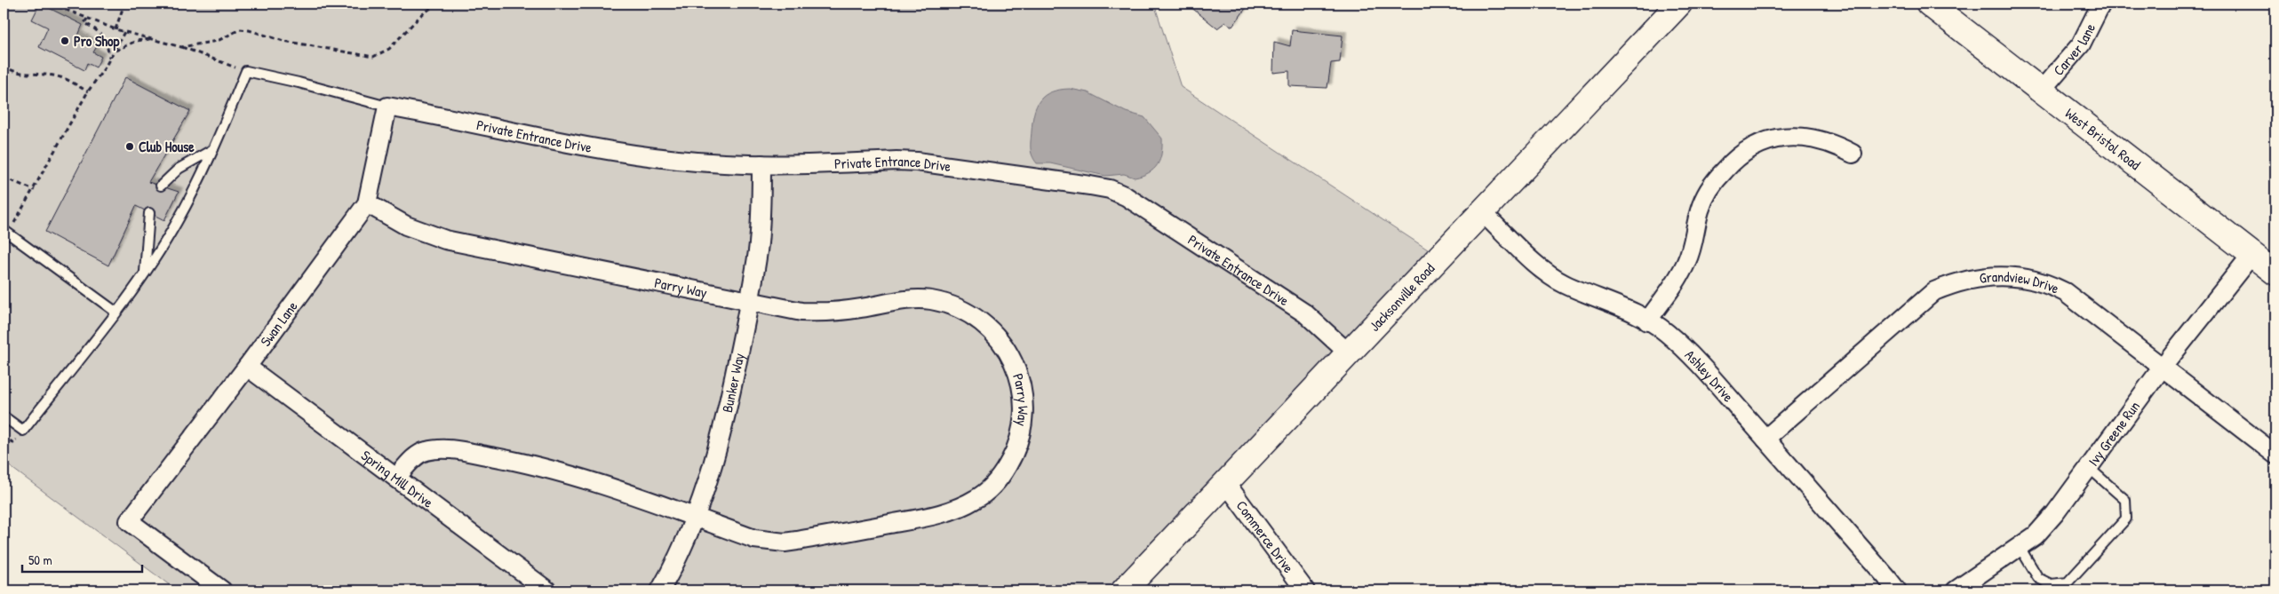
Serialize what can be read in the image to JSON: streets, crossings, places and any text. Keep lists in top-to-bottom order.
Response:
{
  "streets": {
    "main road": ["West Bristol Road", "Jacksonville Road"],
    "street": [
      "Carver lane",
      "Private Entrance Drive",
      "Grandview Drive",
      "Parry Way",
      "Swan Lane",
      "Ashley Drive",
      "Bunker Way",
      "Ivy Greene Run",
      "Spring Mill Drive",
      "Commerce Drive"
    ]
  },
  "crossings": [
    ["Carver lane", "West Bristol Road"],
    ["Private Entrance Drive", "Jacksonville Road"],
    ["Private Entrance Drive", "Swan Lane"],
    ["Private Entrance Drive", "Bunker Way"],
    ["West Bristol Road", "Ivy Greene Run"],
    ["Grandview Drive", "Ashley Drive"],
    ["Grandview Drive", "Ivy Greene Run"],
    ["Parry Way", "Swan Lane"],
    ["Parry Way", "Bunker Way"],
    ["Parry Way", "Spring Mill Drive"],
    ["Jacksonville Road", "Ashley Drive"],
    ["Jacksonville Road", "Commerce Drive"],
    ["Swan Lane", "Spring Mill Drive"]
  ],
  "places": ["Pro Shop", "Club House"],
  "scale_bar": "50 m"
}
